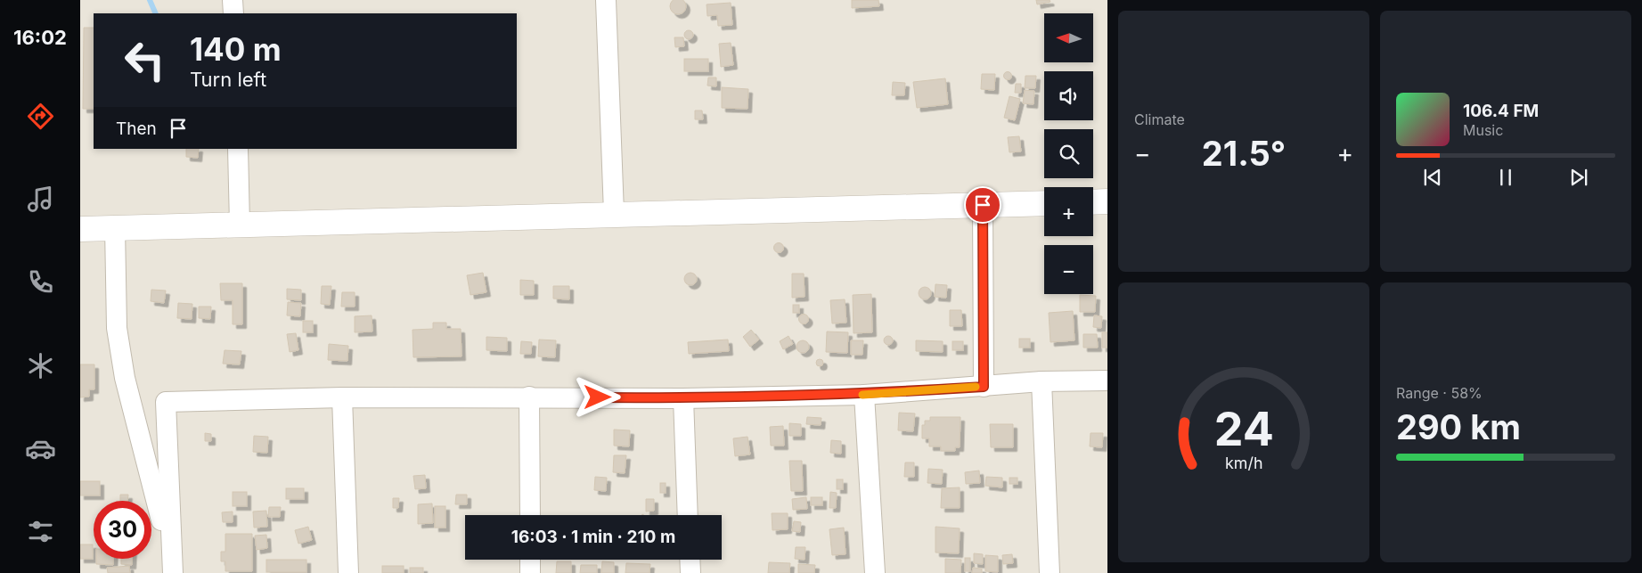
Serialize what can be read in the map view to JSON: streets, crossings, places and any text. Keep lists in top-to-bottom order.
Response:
{
  "north": "left",
  "page": {
    "tabs": "16:02",
    "tile": [
      "Climate",
      ["Range · 58%", "290 km"]
    ],
    "map_buttons": ["+", "−"],
    "turn": ["140 m", "Turn left"],
    "song": ["106.4 FM", "Music"],
    "then": "Then",
    "heat": ["−", "21.5°", "+"],
    "limit": "30",
    "trip": "16:03 · 1 min · 210 m",
    "gauge": ["24", "km/h"]
  }
}
